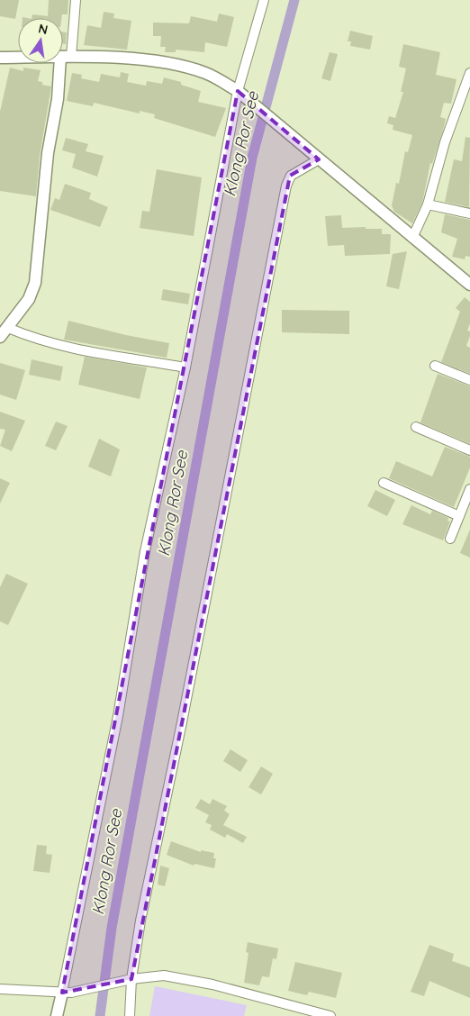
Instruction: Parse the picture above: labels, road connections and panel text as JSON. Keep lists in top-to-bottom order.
{
  "water": ["Klong Ror See"],
  "north": "top"
}
